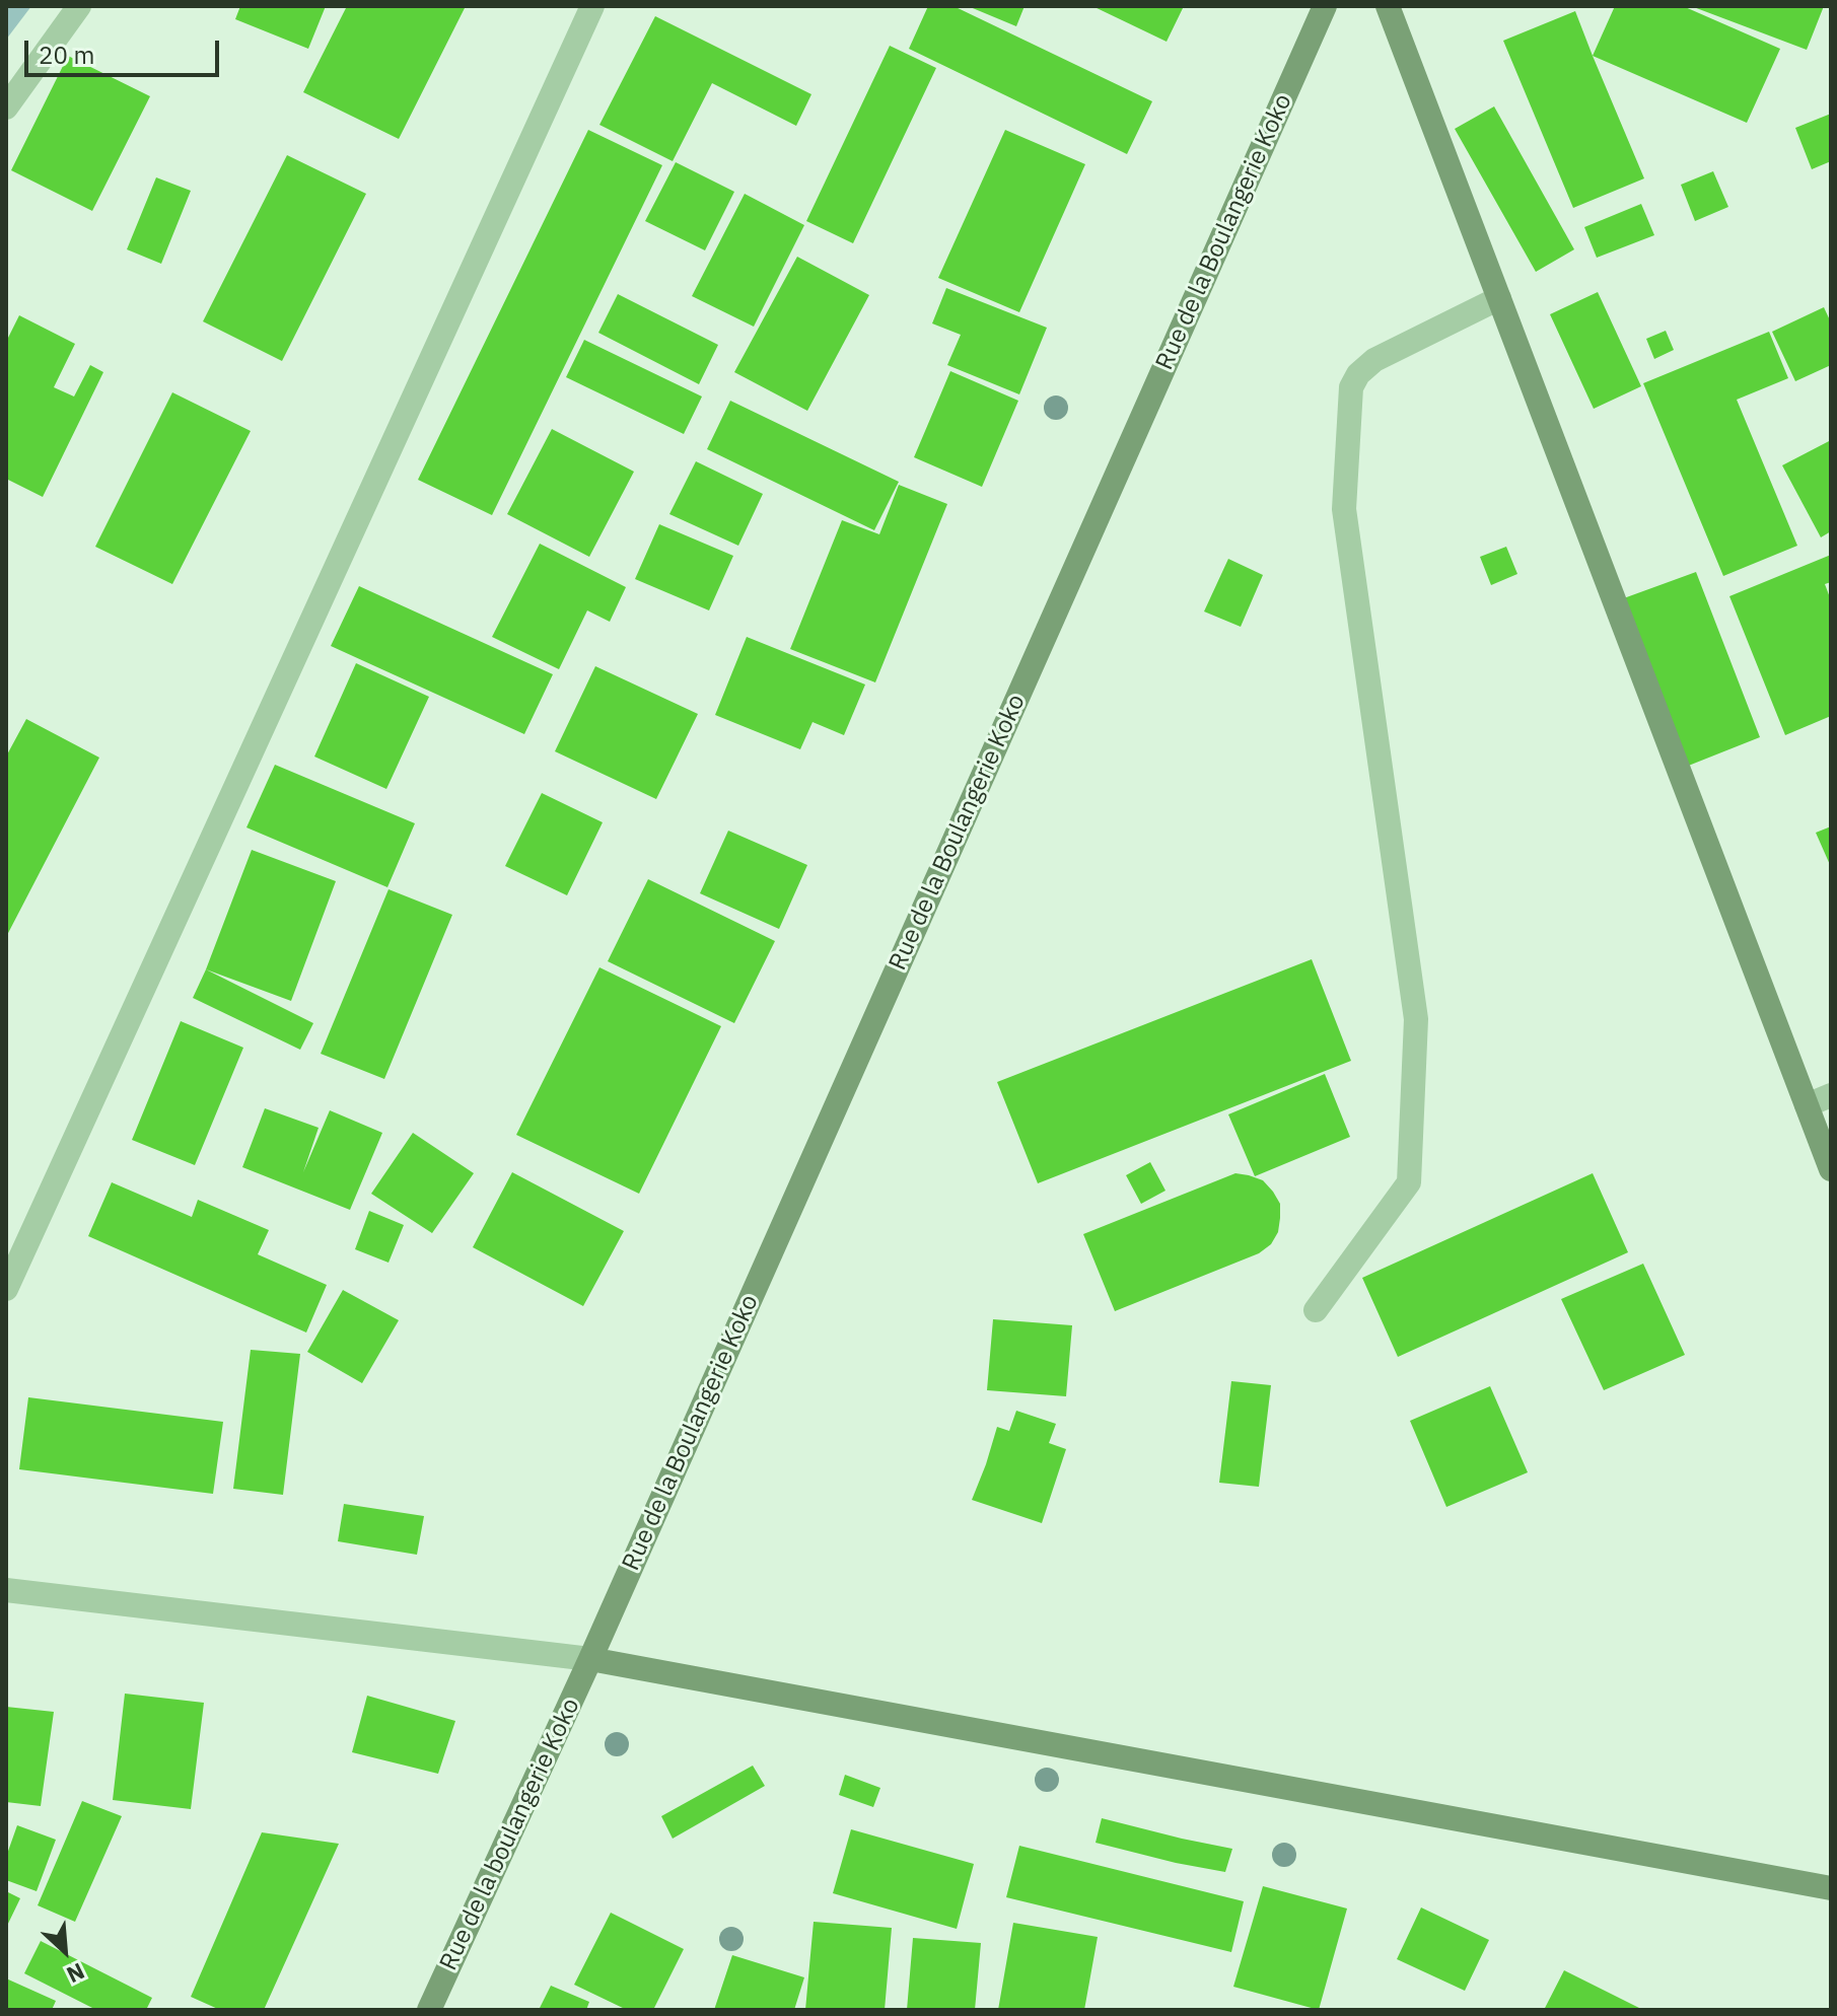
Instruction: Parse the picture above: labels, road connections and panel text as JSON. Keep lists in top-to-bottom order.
{
  "streets": {
    "street": ["Rue de la Boulangerie Koko", "Rue de la boulangerie Koko"]
  },
  "crossings": [
    ["Rue de la Boulangerie Koko", "Rue de la boulangerie Koko"]
  ],
  "scale_bar": "20 m",
  "north": "bottom right"
}
